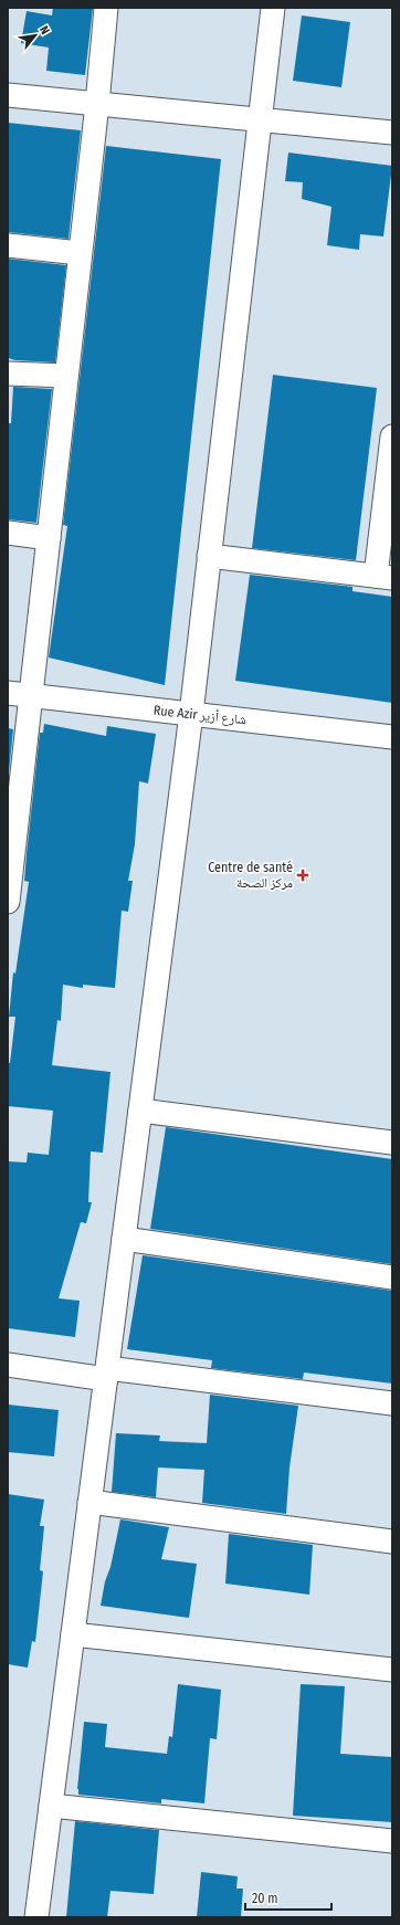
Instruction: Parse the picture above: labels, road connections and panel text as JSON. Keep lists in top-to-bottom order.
{
  "streets": {
    "street": ["Rue Azir شارع أزير"]
  },
  "places": {
    "health": ["Centre de santé مركز الصحة"]
  },
  "scale_bar": "20 m",
  "north": "top right"
}
